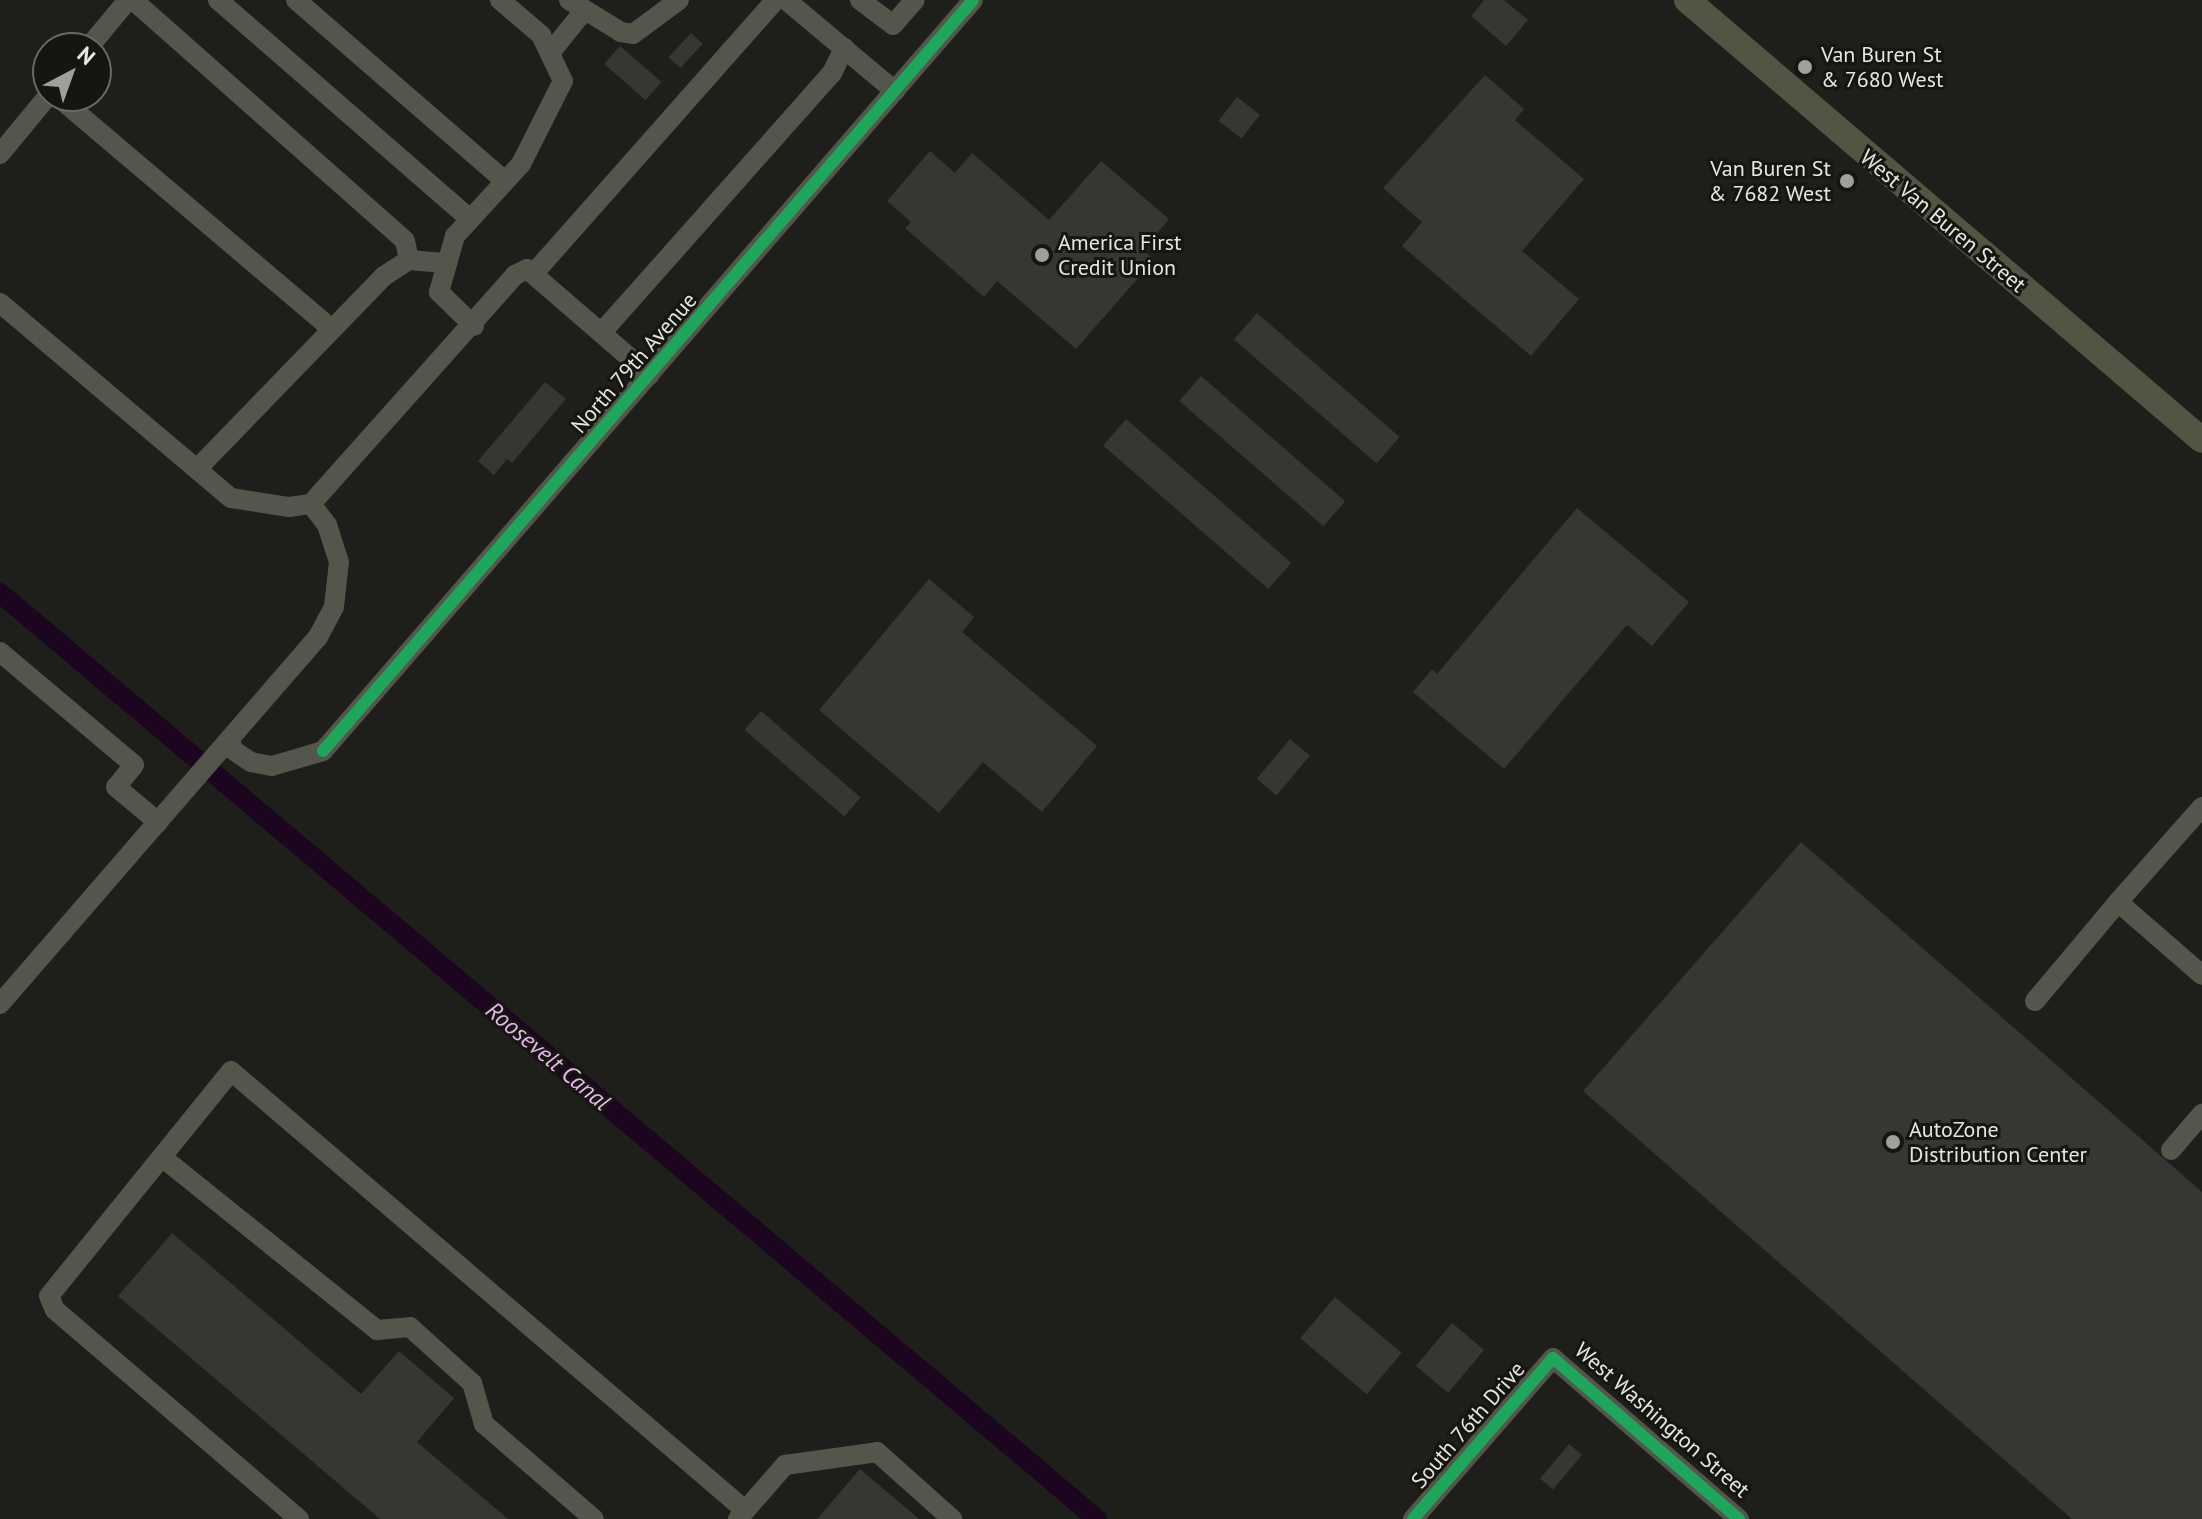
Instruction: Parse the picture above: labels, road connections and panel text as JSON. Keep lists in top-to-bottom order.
{
  "streets": {
    "main road": ["West Van Buren Street"],
    "street": ["North 79th Avenue", "West Washington Street", "South 76th Drive"]
  },
  "crossings": [
    ["West Washington Street", "South 76th Drive"]
  ],
  "water": ["Roosevelt Canal"],
  "places": [
    "Van Buren St & 7680 West",
    "Van Buren St & 7682 West",
    "America First Credit Union",
    "AutoZone Distribution Center"
  ],
  "north": "top right"
}
